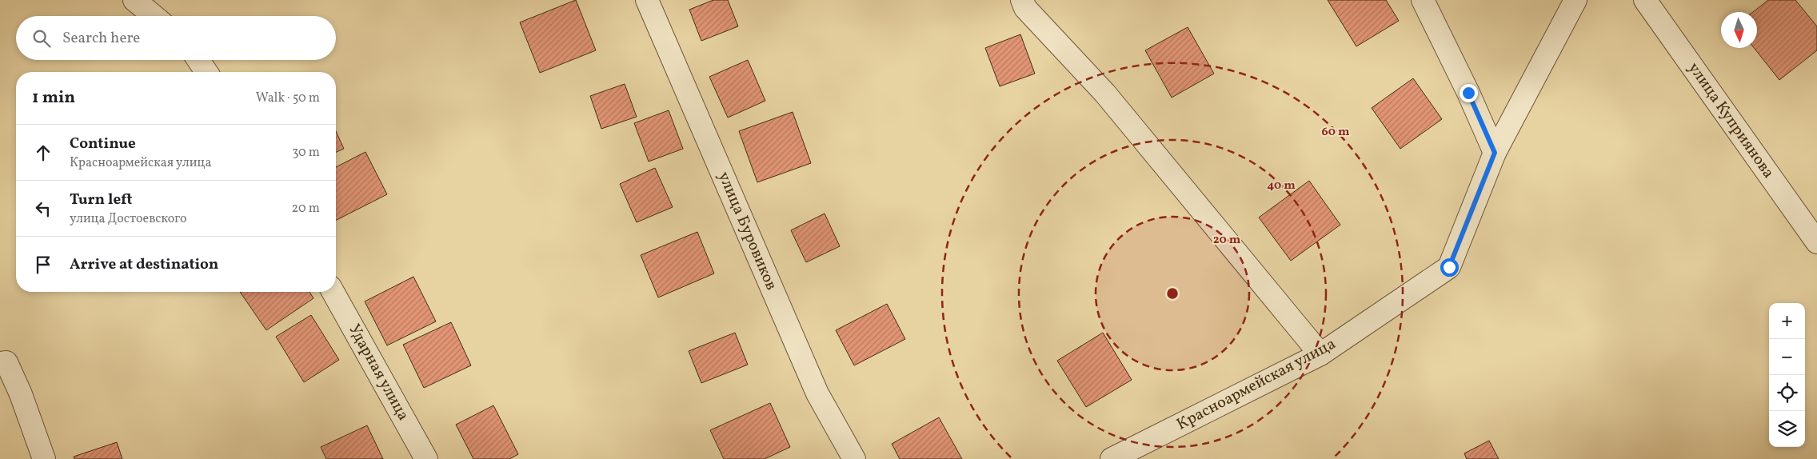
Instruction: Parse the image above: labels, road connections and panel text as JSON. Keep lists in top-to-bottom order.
{
  "streets": {
    "street": [
      "улица Куприянова",
      "улица Буровиков",
      "Ударная улица",
      "Красноармейская улица"
    ]
  },
  "north": "bottom",
  "page": {
    "search": "Search here",
    "heading": ["1 min", "Walk · 50 m"],
    "list": [
      ["Continue", "Красноармейская улица", "30 m"],
      ["Turn left", "улица Достоевского", "20 m"],
      "Arrive at destination"
    ],
    "map_buttons": ["+", "−"]
  },
  "rings": ["60 m", "40 m", "20 m"]
}
